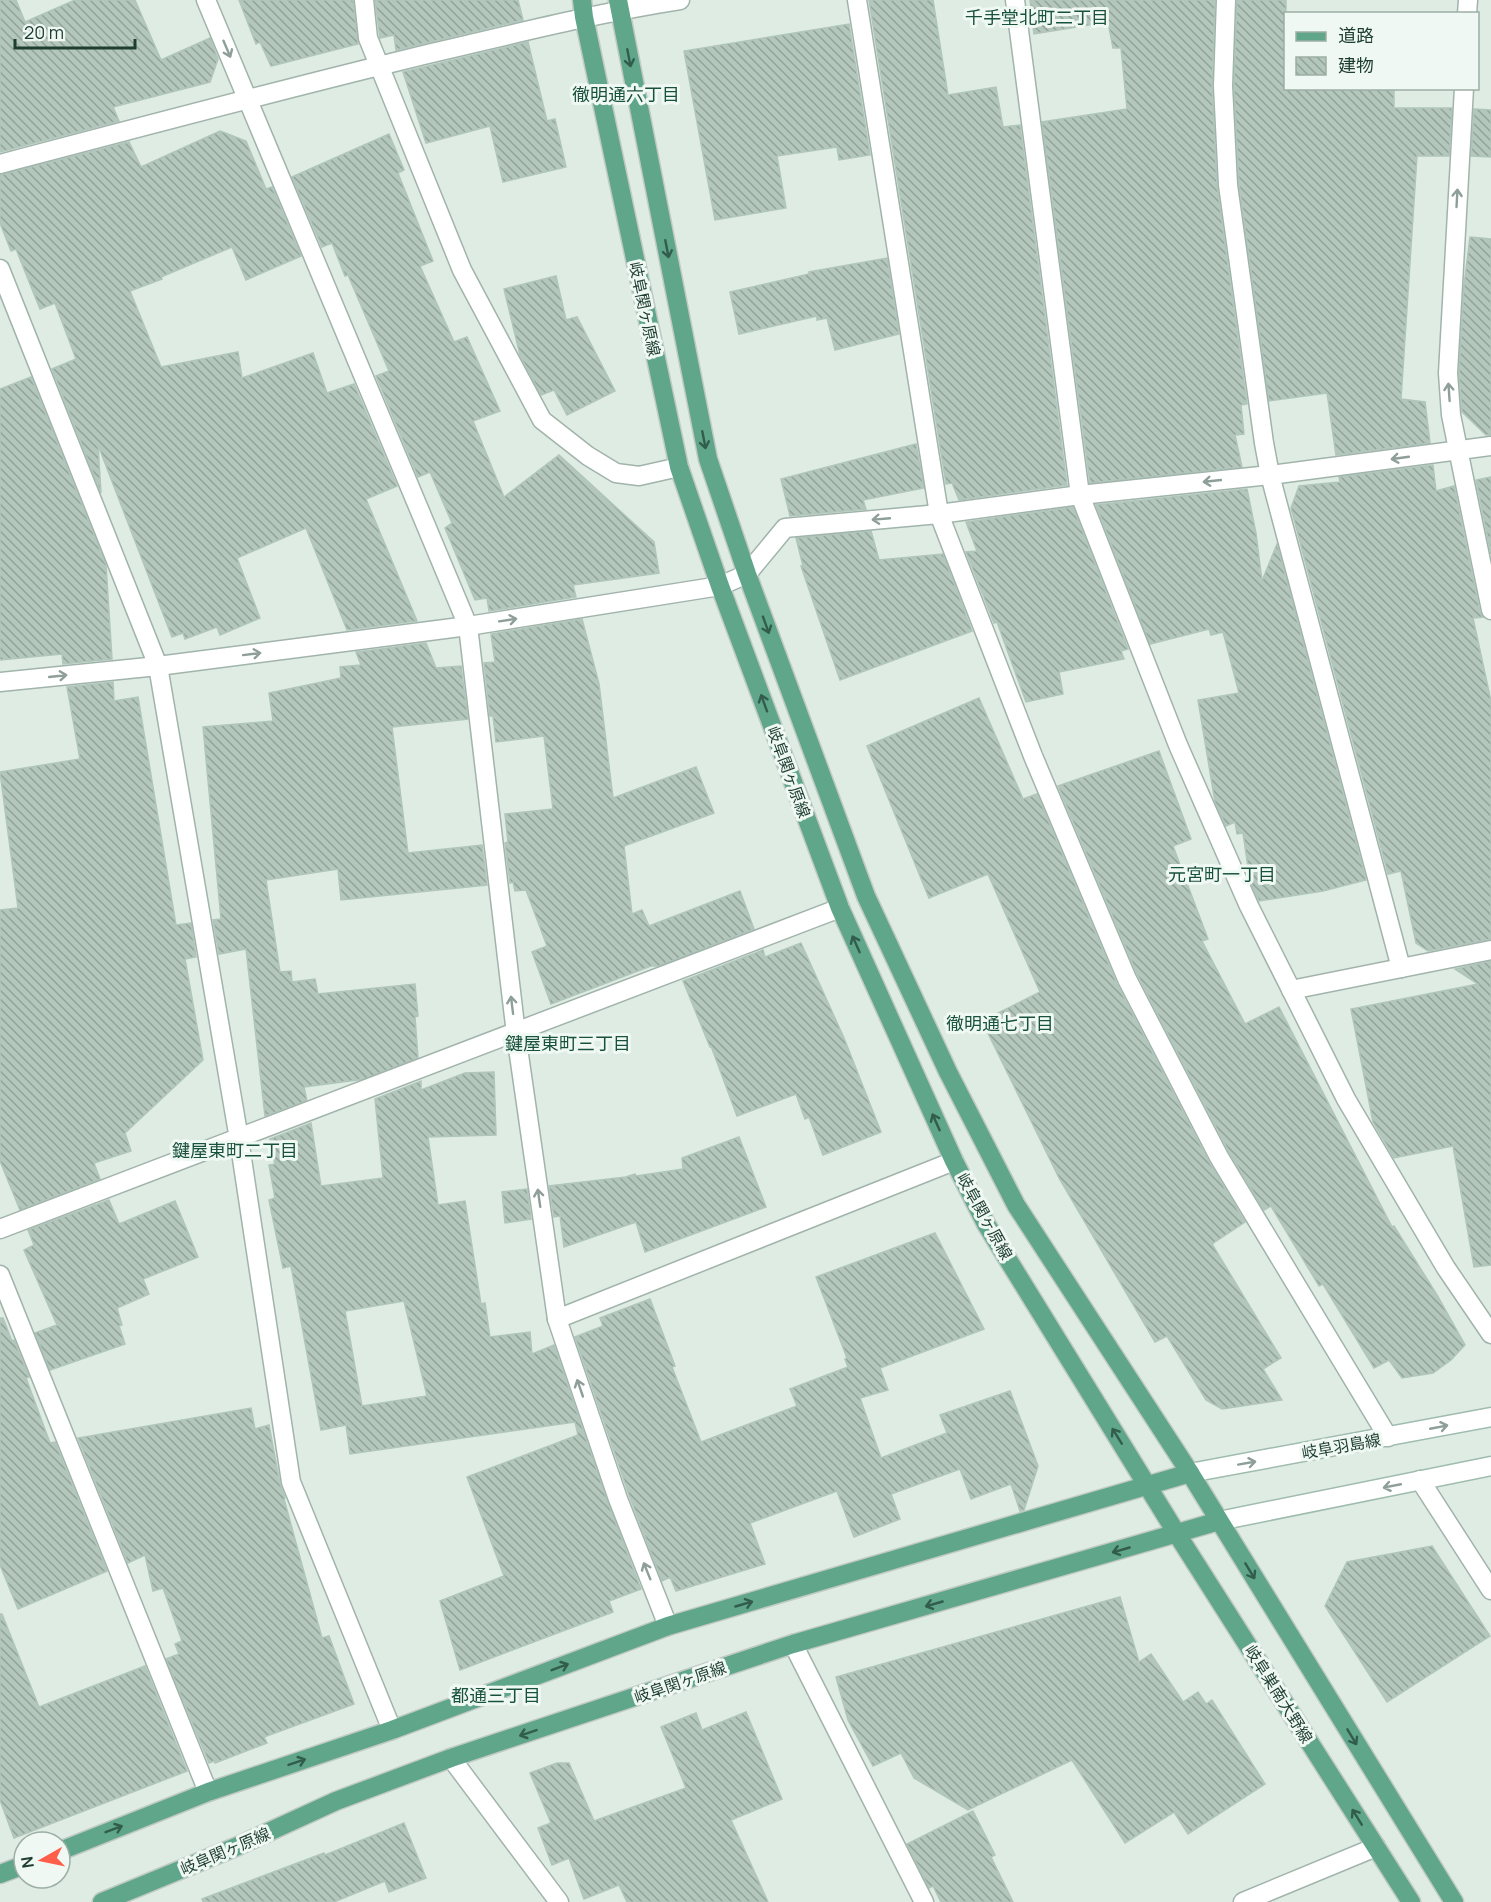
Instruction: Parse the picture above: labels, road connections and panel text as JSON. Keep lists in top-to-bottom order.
{
  "streets": {
    "main road": ["岐阜関ヶ原線", "岐阜巣南大野線"],
    "street": ["岐阜羽島線"]
  },
  "crossings": [
    ["岐阜関ヶ原線", "岐阜羽島線"],
    ["岐阜関ヶ原線", "岐阜巣南大野線"]
  ],
  "districts": [
    "千手堂北町二丁目",
    "徹明通六丁目",
    "元宮町一丁目",
    "徹明通七丁目",
    "鍵屋東町三丁目",
    "鍵屋東町二丁目",
    "都通三丁目"
  ],
  "legend": ["道路", "建物"],
  "scale_bar": "20 m",
  "north": "left"
}
